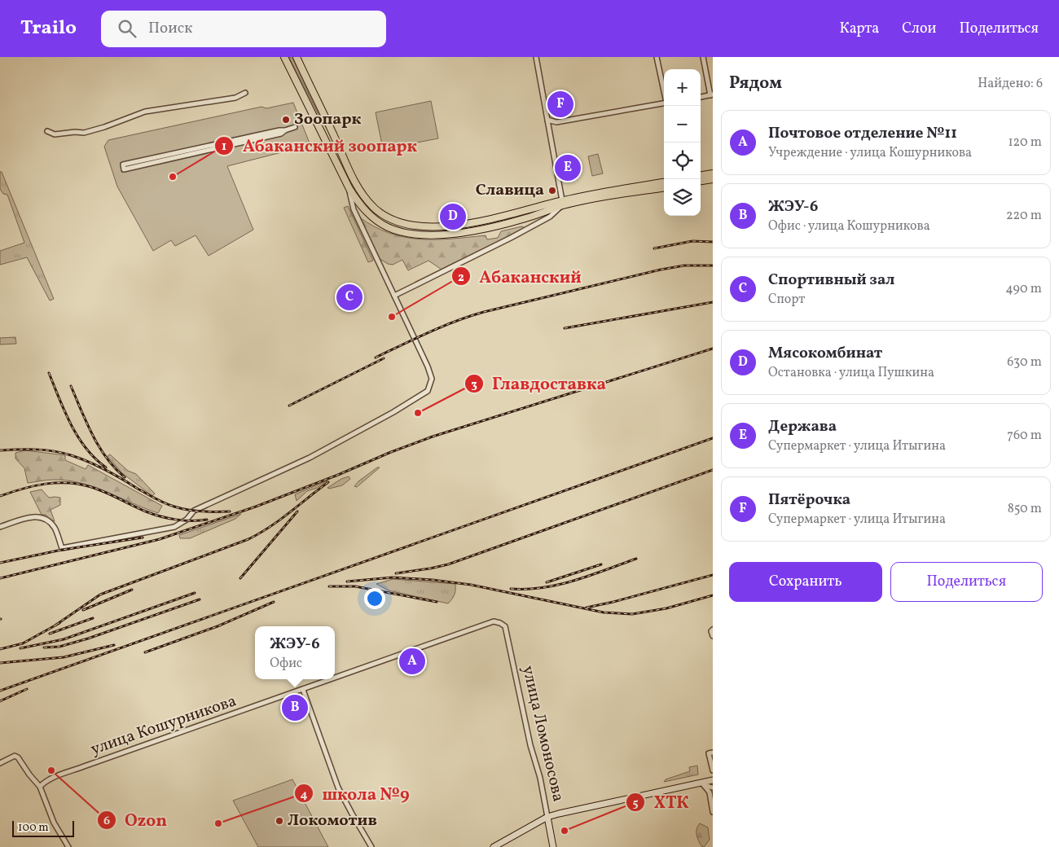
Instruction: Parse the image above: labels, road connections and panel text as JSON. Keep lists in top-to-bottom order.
{
  "streets": {
    "street": ["улица Кошурникова", "улица Ломоносова"]
  },
  "crossings": [
    ["улица Кошурникова", "улица Ломоносова"]
  ],
  "places": [
    "Зоопарк",
    "Абаканский зоопарк",
    "Славица",
    "Абаканский",
    "Главдоставка",
    "Ozon",
    "Локомотив",
    "школа №9",
    "ХТК"
  ],
  "scale_bar": "100 m",
  "page": {
    "header": "Trailo",
    "search": "Поиск",
    "nav": ["Карта", "Слои", "Поделиться"],
    "heading": ["Рядом", "Найдено: 6"],
    "map_buttons": ["+", "−"],
    "pins": [
      "F",
      "E",
      "D",
      "C",
      "A",
      "B"
    ],
    "list": [
      {
        "mark": "A",
        "name": "Почтовое отделение №11",
        "note": "Учреждение · улица Кошурникова",
        "value": "120 m"
      },
      {
        "mark": "B",
        "name": "ЖЭУ-6",
        "note": "Офис · улица Кошурникова",
        "value": "220 m"
      },
      {
        "mark": "C",
        "name": "Спортивный зал",
        "note": "Спорт",
        "value": "490 m"
      },
      {
        "mark": "D",
        "name": "Мясокомбинат",
        "note": "Остановка · улица Пушкина",
        "value": "630 m"
      },
      {
        "mark": "E",
        "name": "Держава",
        "note": "Супермаркет · улица Итыгина",
        "value": "760 m"
      },
      {
        "mark": "F",
        "name": "Пятёрочка",
        "note": "Супермаркет · улица Итыгина",
        "value": "850 m"
      }
    ],
    "buttons": ["Сохранить", "Поделиться"],
    "popup": ["ЖЭУ-6", "Офис"],
    "scale": "100 m"
  }
}
